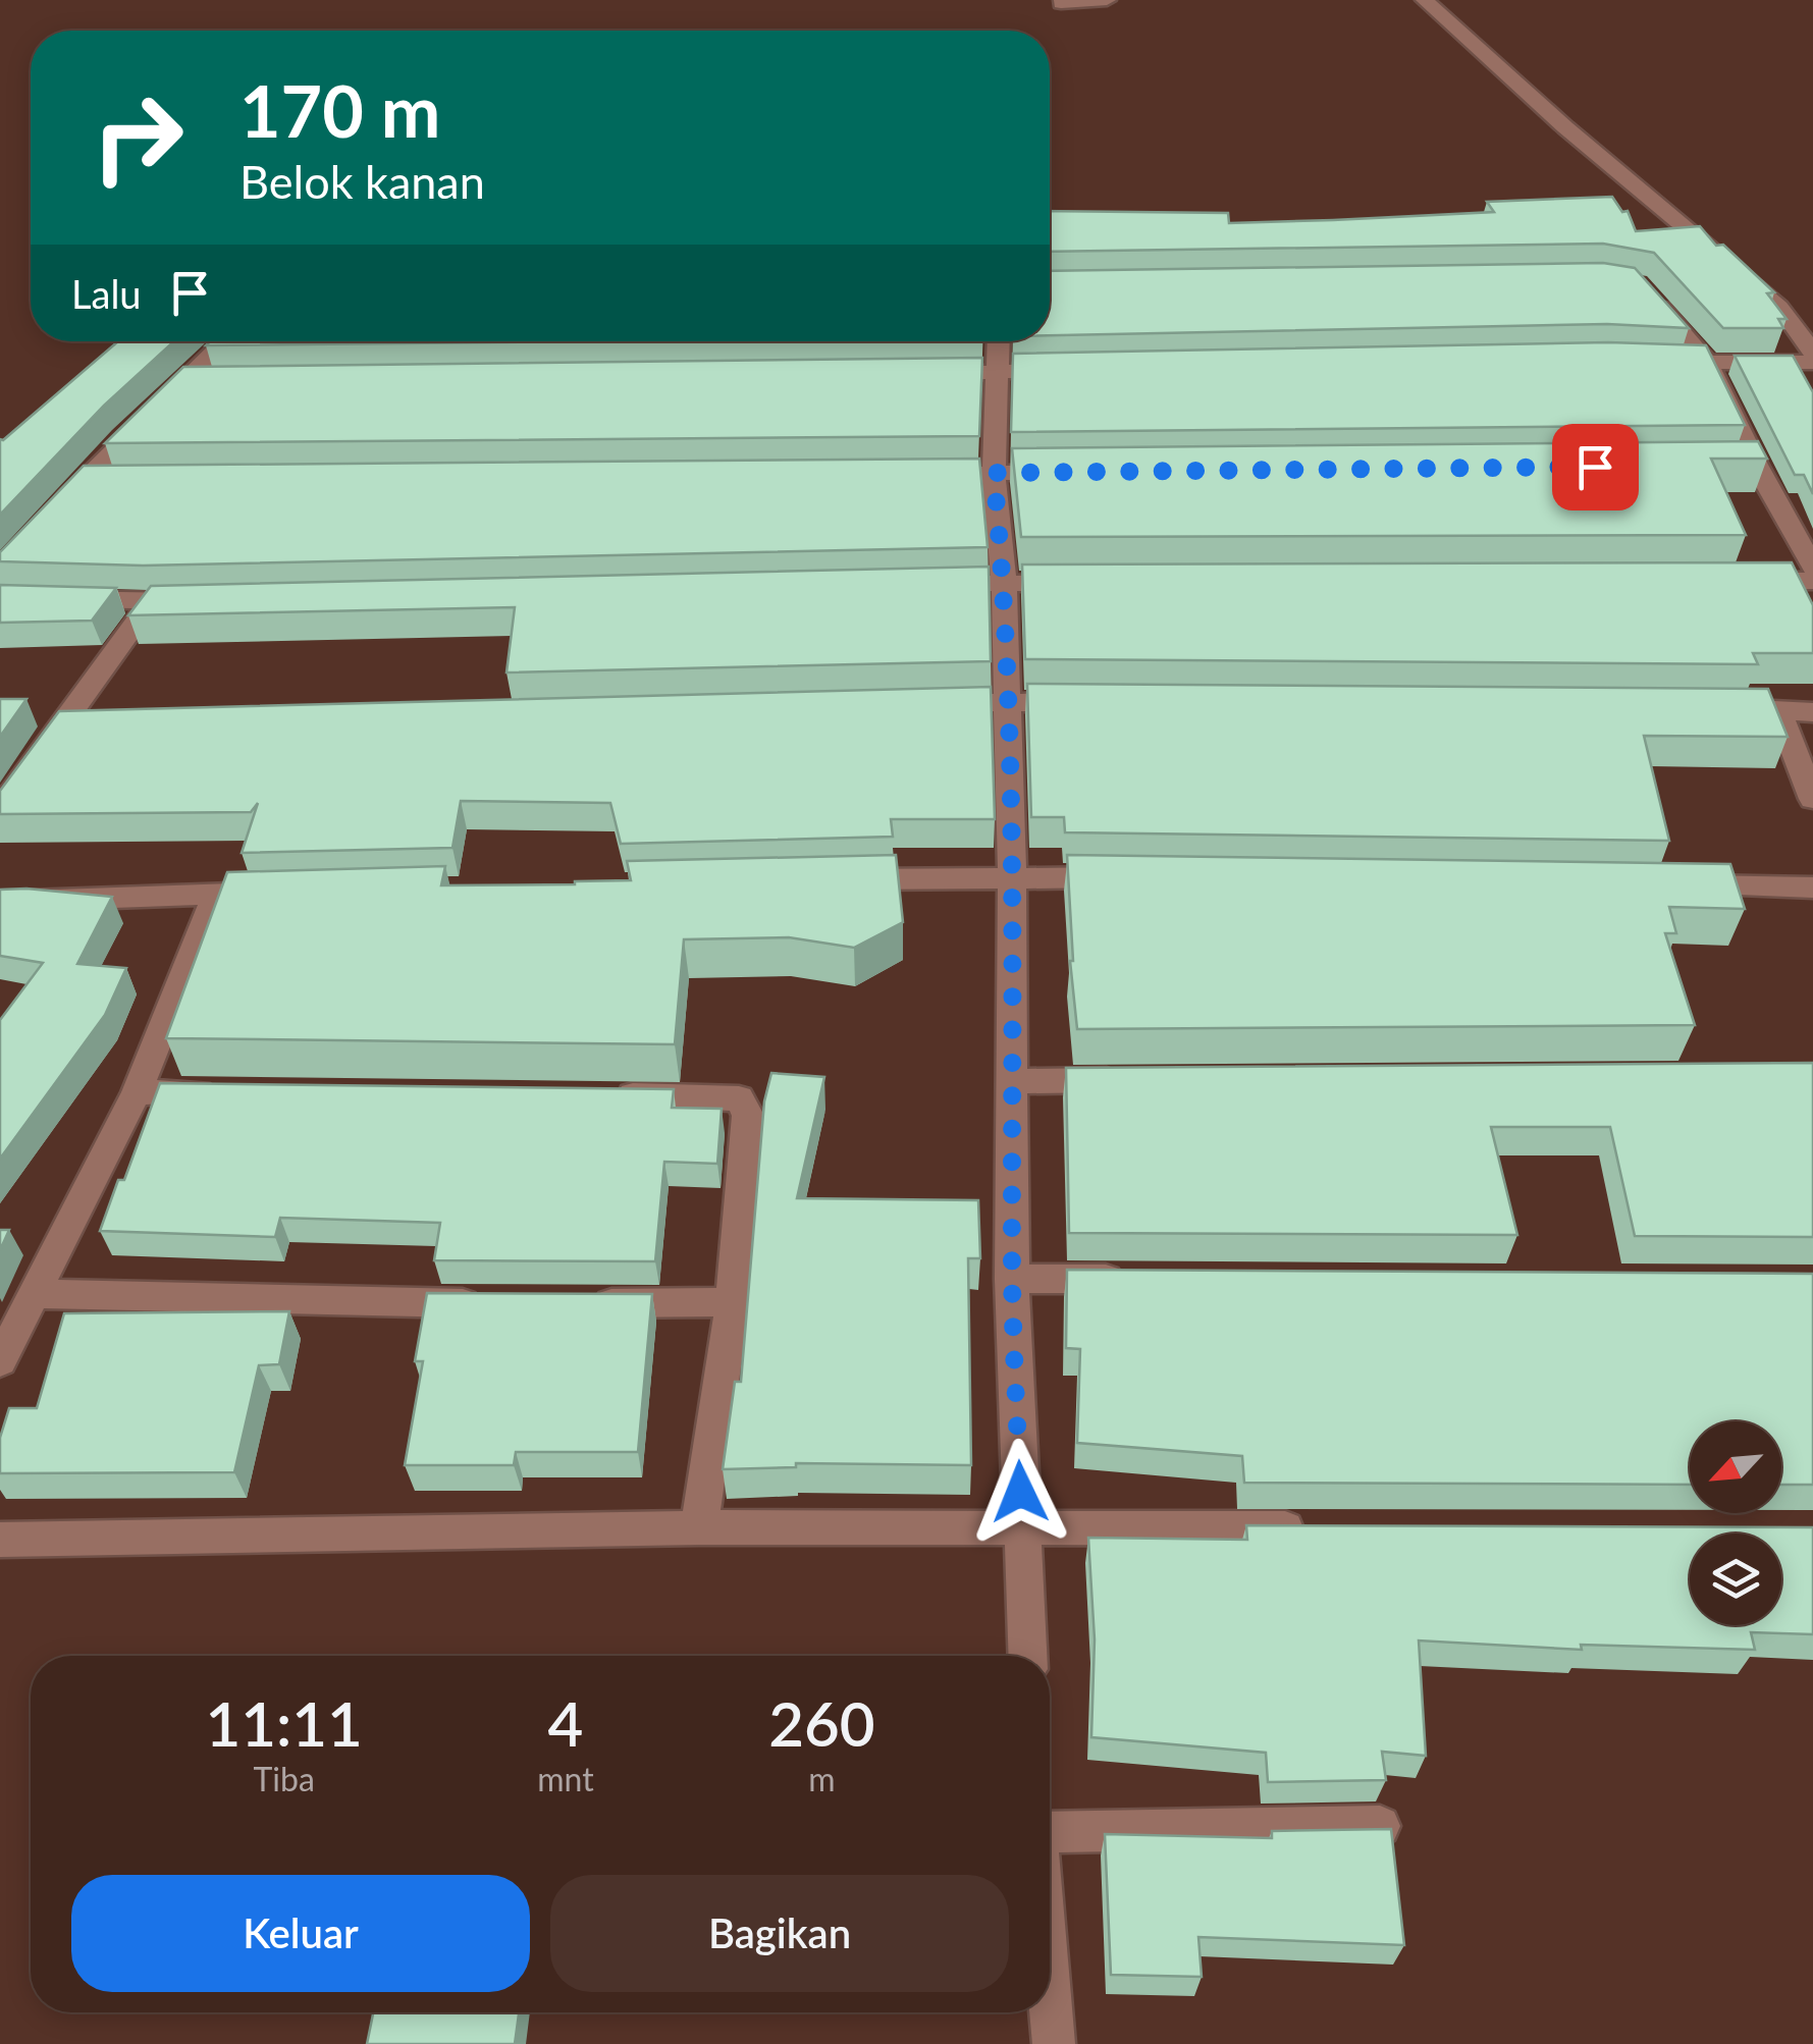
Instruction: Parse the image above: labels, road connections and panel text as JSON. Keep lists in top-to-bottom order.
{
  "north": "bottom left",
  "page": {
    "turn": ["170 m", "Belok kanan"],
    "then": "Lalu",
    "eta": [
      "11:11",
      "Tiba",
      "4",
      "mnt",
      "260",
      "m"
    ],
    "buttons": ["Keluar", "Bagikan"]
  }
}
